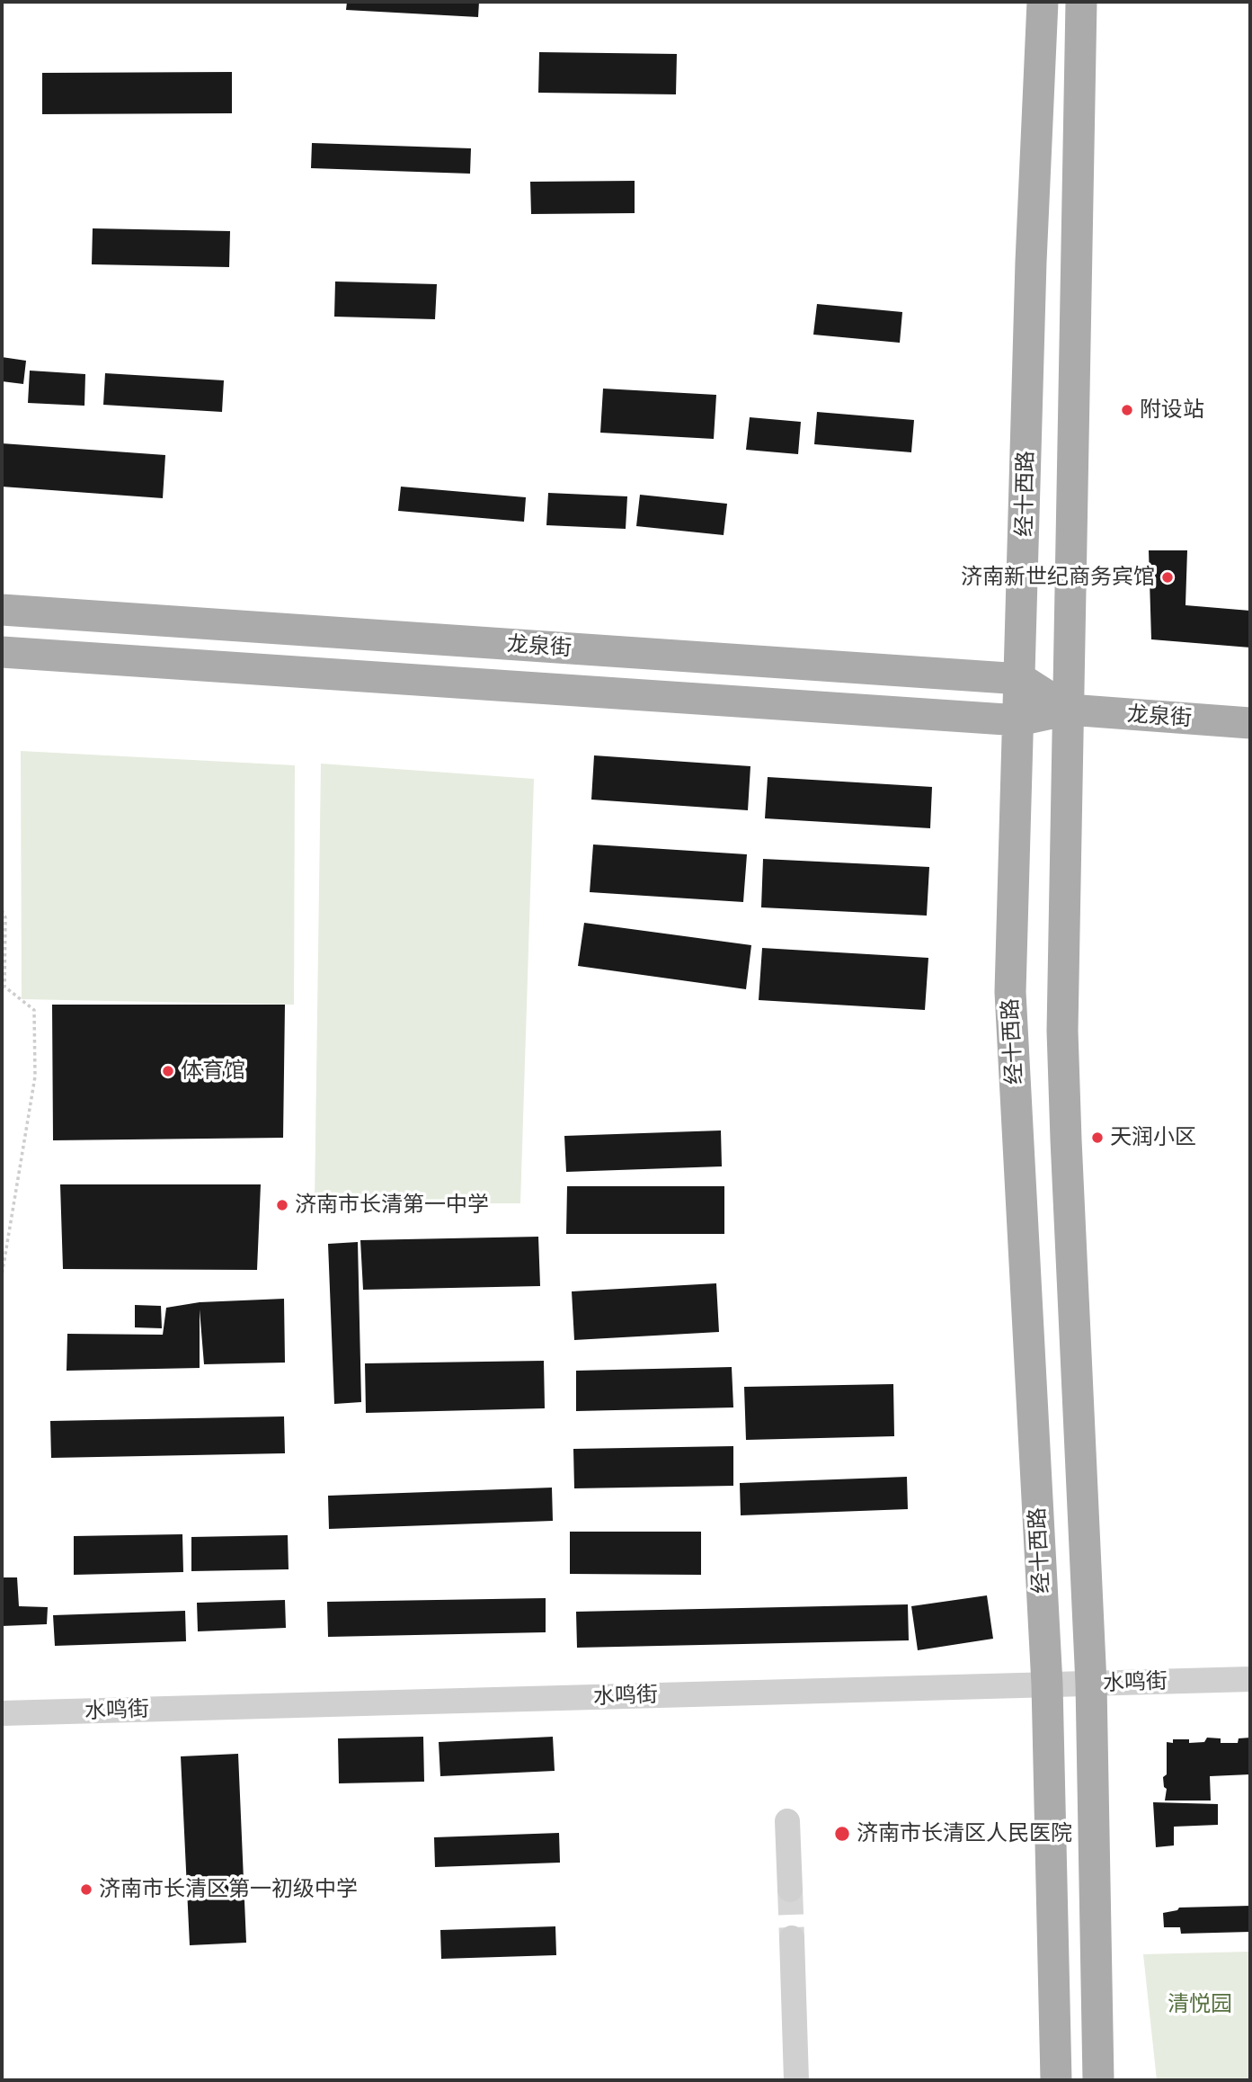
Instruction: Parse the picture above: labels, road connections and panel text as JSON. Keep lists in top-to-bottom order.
{
  "streets": {
    "main road": ["经十西路", "龙泉街"],
    "street": ["水鸣街"]
  },
  "crossings": [
    ["经十西路", "龙泉街"],
    ["经十西路", "水鸣街"]
  ],
  "parks": ["清悦园"],
  "places": [
    "附设站",
    "济南新世纪商务宾馆",
    "体育馆",
    "天润小区",
    "济南市长清第一中学",
    "济南市长清区人民医院",
    "济南市长清区第一初级中学"
  ]
}
